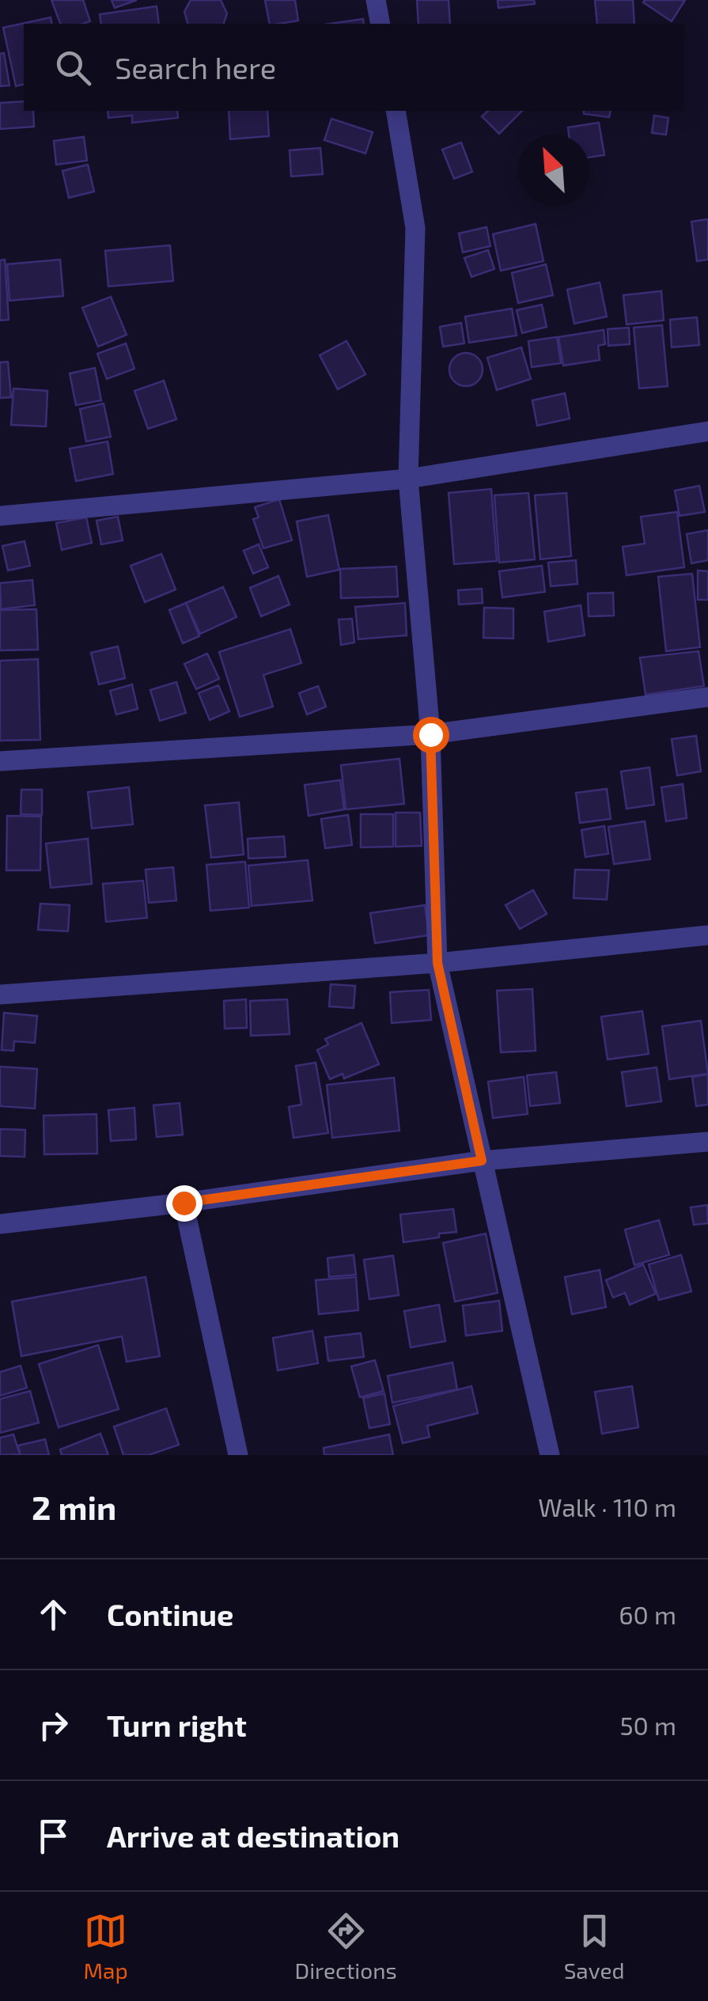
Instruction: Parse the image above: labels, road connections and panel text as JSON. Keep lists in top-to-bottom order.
{
  "north": "top left",
  "page": {
    "search": "Search here",
    "heading": ["2 min", "Walk · 110 m"],
    "list": [
      ["Continue", "60 m"],
      ["Turn right", "50 m"],
      "Arrive at destination"
    ],
    "nav": ["Map", "Directions", "Saved"]
  }
}
